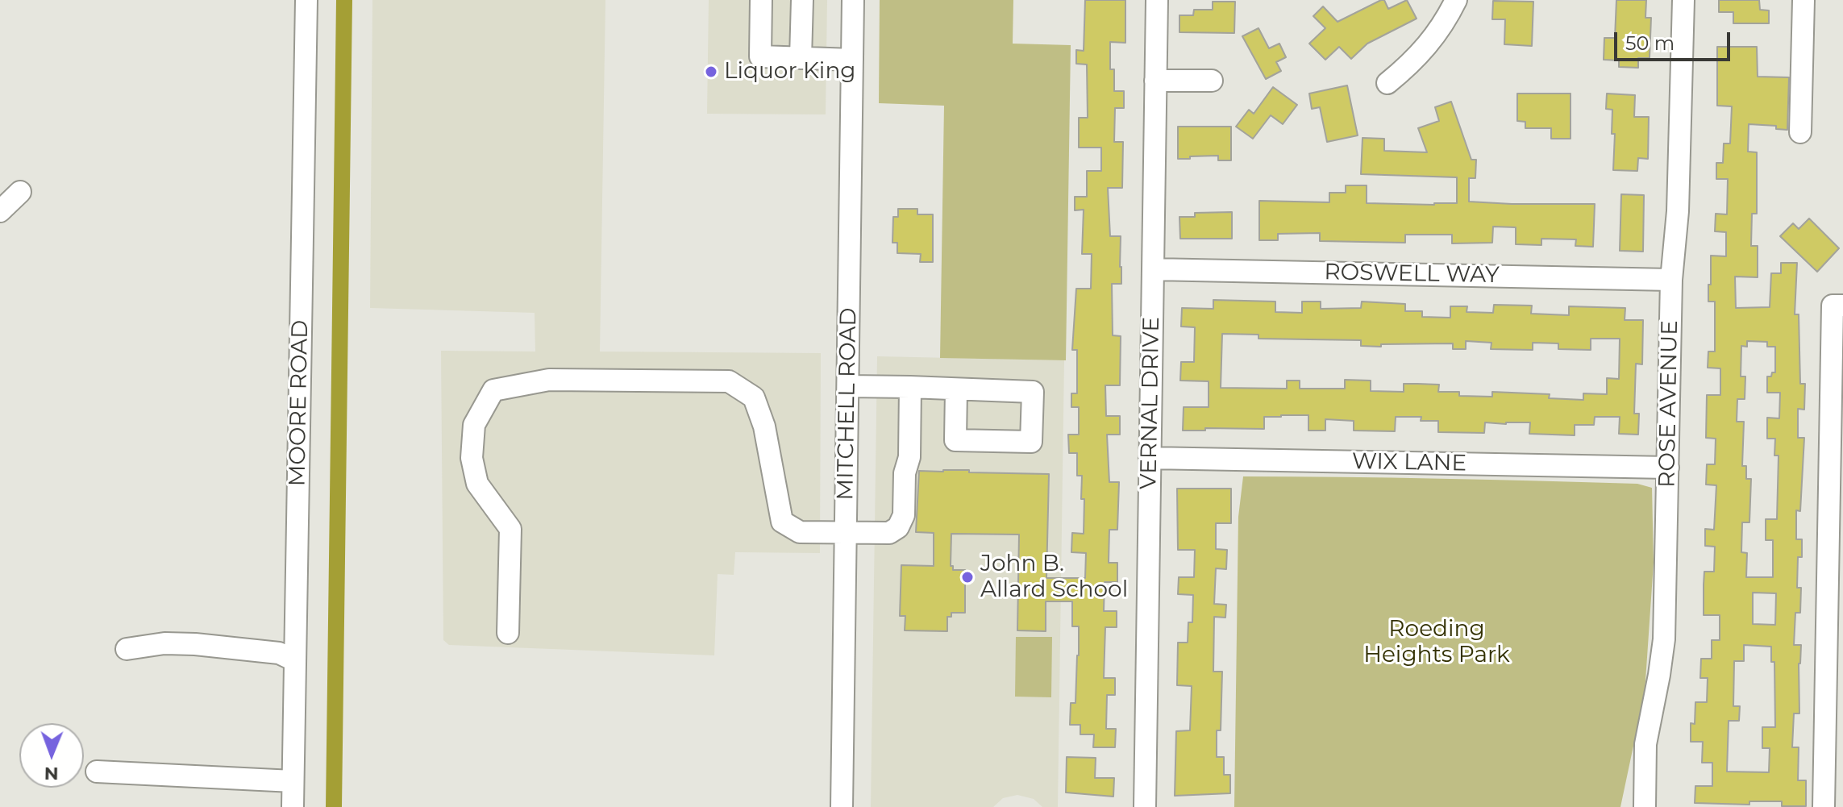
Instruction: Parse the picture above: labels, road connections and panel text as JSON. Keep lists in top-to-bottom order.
{
  "streets": {
    "street": [
      "ROSWELL WAY",
      "MOORE ROAD",
      "VERNAL DRIVE",
      "MITCHELL ROAD",
      "ROSE AVENUE",
      "WIX LANE"
    ]
  },
  "crossings": [
    ["ROSWELL WAY", "VERNAL DRIVE"],
    ["ROSWELL WAY", "ROSE AVENUE"],
    ["VERNAL DRIVE", "WIX LANE"],
    ["ROSE AVENUE", "WIX LANE"]
  ],
  "parks": ["Roeding Heights Park"],
  "places": ["Liquor King", "John B. Allard School"],
  "scale_bar": "50 m",
  "north": "bottom"
}
